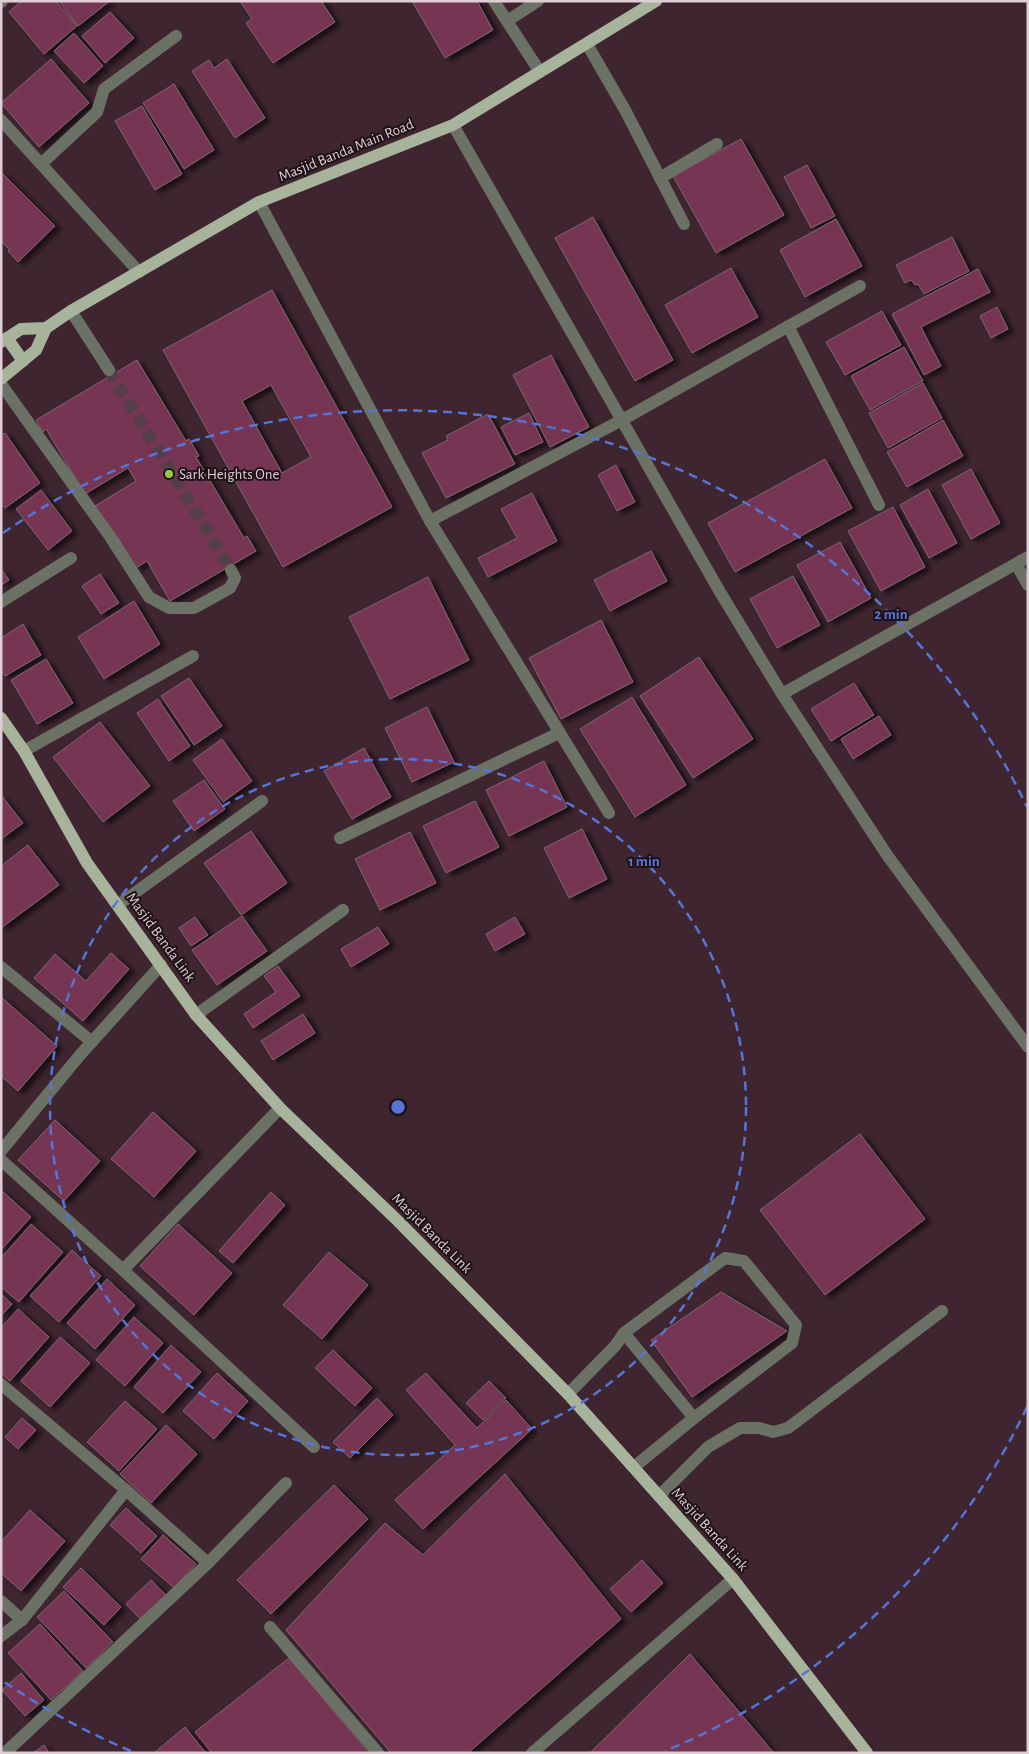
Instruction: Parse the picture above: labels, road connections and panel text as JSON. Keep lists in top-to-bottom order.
{
  "streets": {
    "main road": ["Masjid Banda Main Road", "Masjid Banda Link"]
  },
  "places": ["Sark Heights One"],
  "rings": ["2 min", "1 min"]
}
